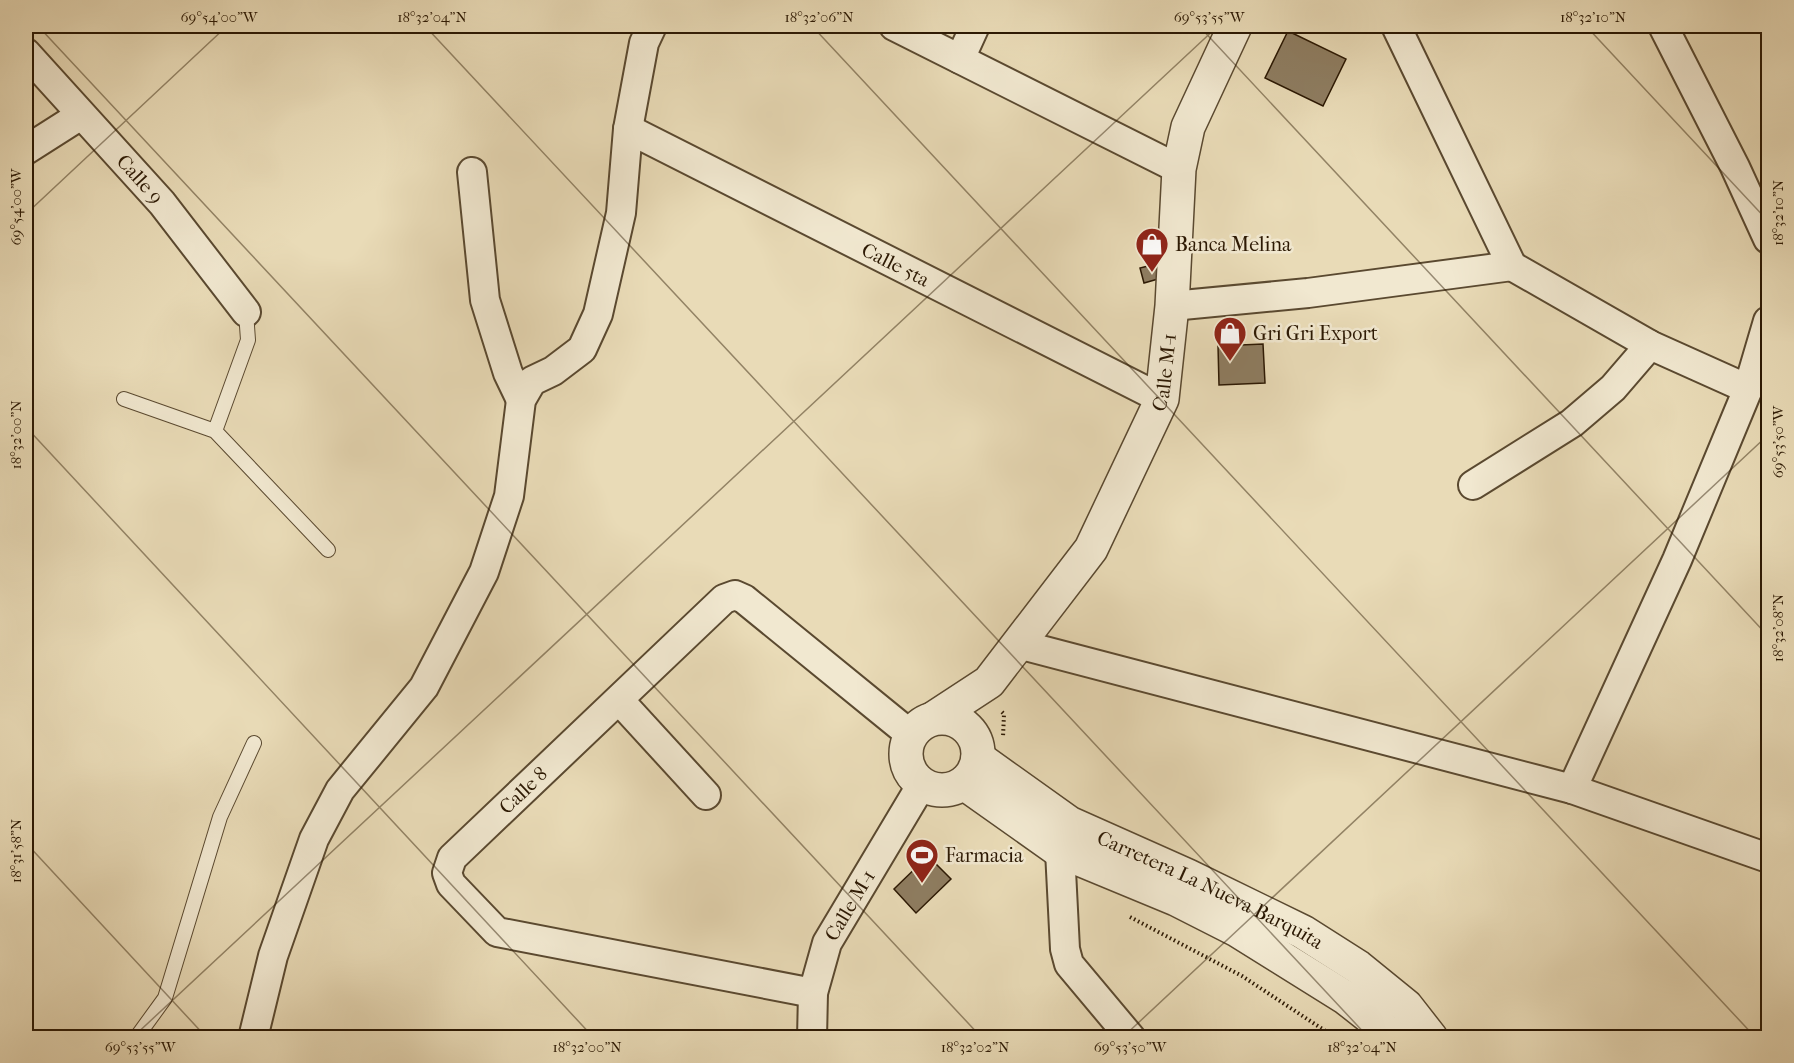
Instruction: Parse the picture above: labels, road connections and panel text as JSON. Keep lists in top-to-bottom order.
{
  "streets": {
    "street": [
      "Calle 9",
      "Calle 5ta",
      "Calle M-1",
      "Calle 8",
      "Carretera La Nueva Barquita"
    ]
  },
  "crossings": [
    ["Calle 5ta", "Calle M-1"],
    ["Calle M-1", "Calle 8"],
    ["Calle M-1", "Carretera La Nueva Barquita"],
    ["Calle 8", "Carretera La Nueva Barquita"]
  ],
  "places": {
    "shop": ["Banca Melina", "Gri Gri Export"],
    "sports": ["Farmacia"]
  },
  "coordinates": [
    "69°54'00\"W",
    "18°32'04\"N",
    "18°32'06\"N",
    "69°53'55\"W",
    "18°32'10\"N",
    "18°32'00\"N",
    "69°53'50\"W",
    "18°32'08\"N",
    "18°31'58\"N",
    "18°32'02\"N"
  ]
}
